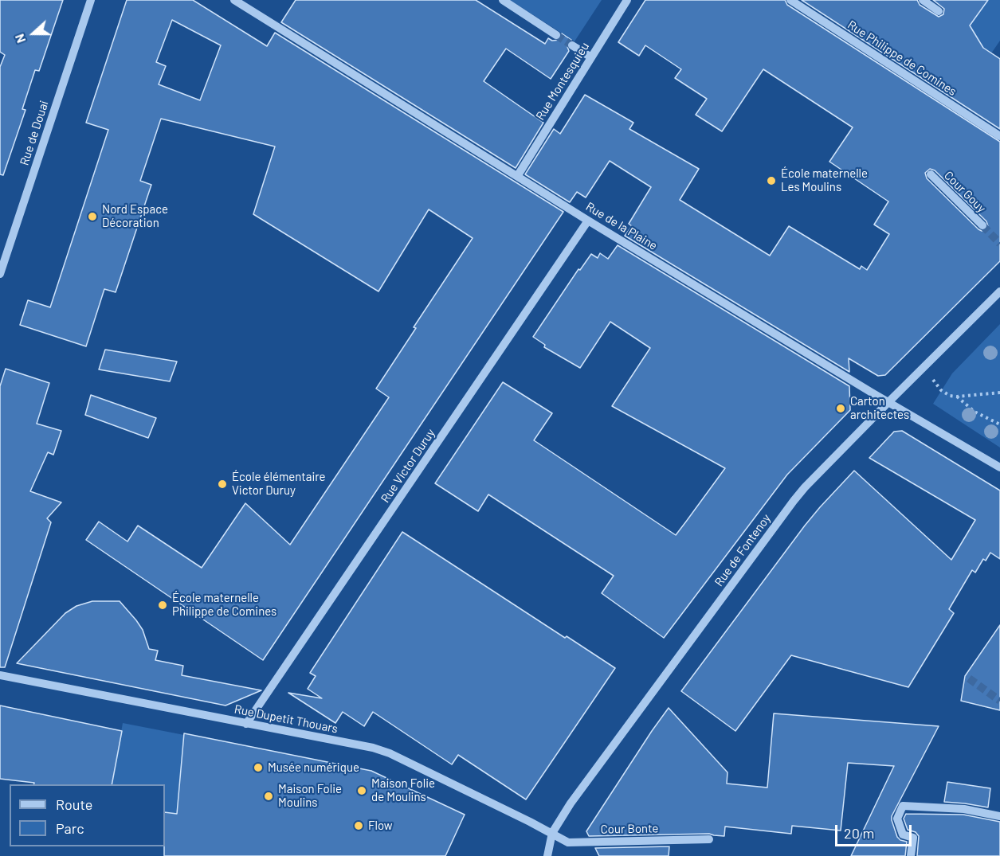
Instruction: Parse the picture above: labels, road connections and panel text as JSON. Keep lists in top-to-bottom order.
{
  "streets": {
    "street": [
      "Rue Philippe de Comines",
      "Rue Montesquieu",
      "Rue de Douai",
      "Cour Gouy",
      "Rue de la Plaine",
      "Rue Victor Duruy",
      "Rue de Fontenoy",
      "Rue Dupetit Thouars",
      "Cour Bonte"
    ]
  },
  "crossings": [
    ["Rue Montesquieu", "Rue de la Plaine"],
    ["Rue de la Plaine", "Rue Victor Duruy"],
    ["Rue de la Plaine", "Rue de Fontenoy"],
    ["Rue Victor Duruy", "Rue Dupetit Thouars"],
    ["Rue de Fontenoy", "Rue Dupetit Thouars"],
    ["Rue de Fontenoy", "Cour Bonte"],
    ["Rue Dupetit Thouars", "Cour Bonte"]
  ],
  "places": [
    "École maternelle Les Moulins",
    "Nord Espace Décoration",
    "Carton architectes",
    "École élémentaire Victor Duruy",
    "École maternelle Philippe de Comines",
    "Musée numérique",
    "Maison Folie de Moulins",
    "Maison Folie Moulins",
    "Flow"
  ],
  "legend": ["Route", "Parc"],
  "scale_bar": "20 m",
  "north": "left"
}
